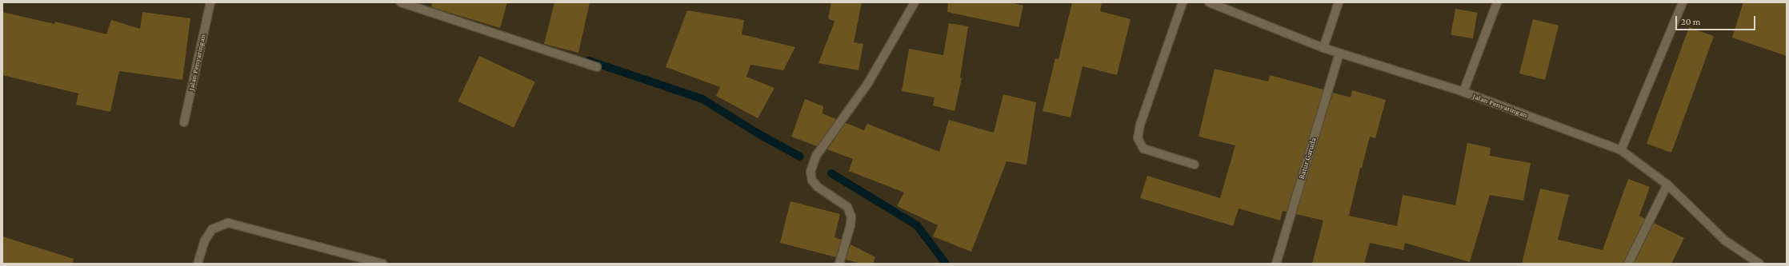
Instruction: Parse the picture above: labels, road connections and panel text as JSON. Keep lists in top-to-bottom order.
{
  "streets": {
    "street": ["Jalan Penyaringan", "Batur Garuda"]
  },
  "crossings": [
    ["Jalan Penyaringan", "Batur Garuda"]
  ],
  "scale_bar": "20 m"
}
